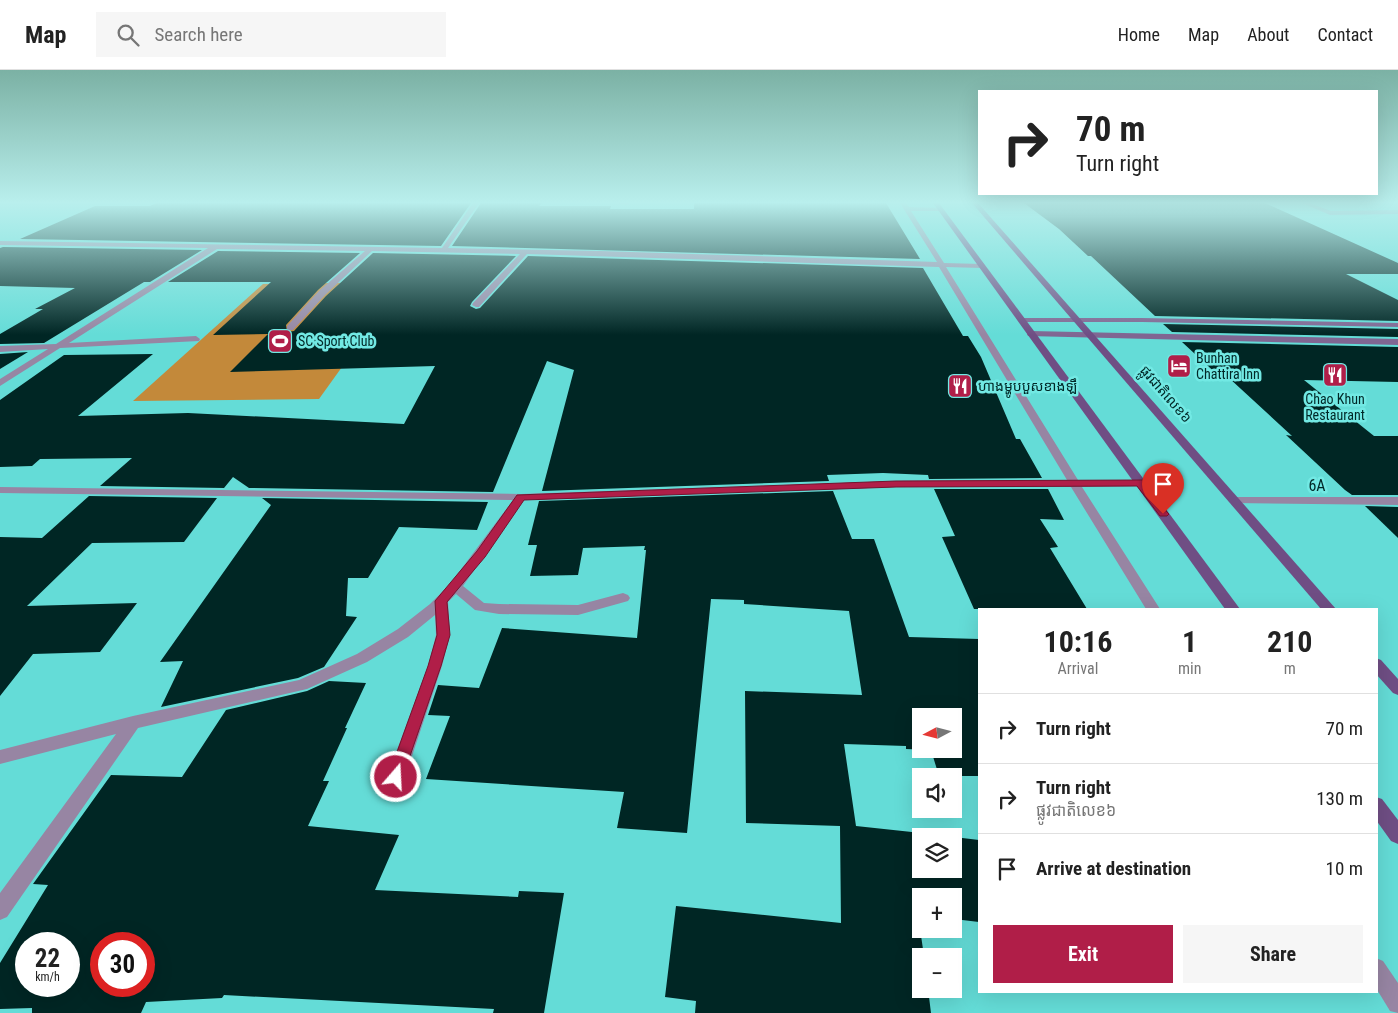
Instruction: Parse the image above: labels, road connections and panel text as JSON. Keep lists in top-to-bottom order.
{
  "streets": {
    "main road": ["ផ្លូវជាតិលេខ៦"],
    "street": ["6A"]
  },
  "crossings": [
    ["ផ្លូវជាតិលេខ៦", "6A"]
  ],
  "places": {
    "sports": ["SC Sport Club"],
    "hotel": ["Bunhan Chattira Inn"],
    "restaurant": ["Chao Khun Restaurant", "ហាងម្ហូបបួសខាងឡឹ"]
  },
  "north": "left",
  "page": {
    "header": "Map",
    "search": "Search here",
    "nav": [
      "Home",
      "Map",
      "About",
      "Contact"
    ],
    "turn": ["70 m", "Turn right"],
    "eta": [
      "10:16",
      "Arrival",
      "1",
      "min",
      "210",
      "m"
    ],
    "list": [
      {
        "name": "Turn right",
        "value": "70 m"
      },
      {
        "name": "Turn right",
        "note": "ផ្លូវជាតិលេខ៦",
        "value": "130 m"
      },
      {
        "name": "Arrive at destination",
        "value": "10 m"
      }
    ],
    "map_buttons": ["+", "−"],
    "buttons": ["Exit", "Share"],
    "speed": "22 km/h",
    "limit": "30"
  }
}
